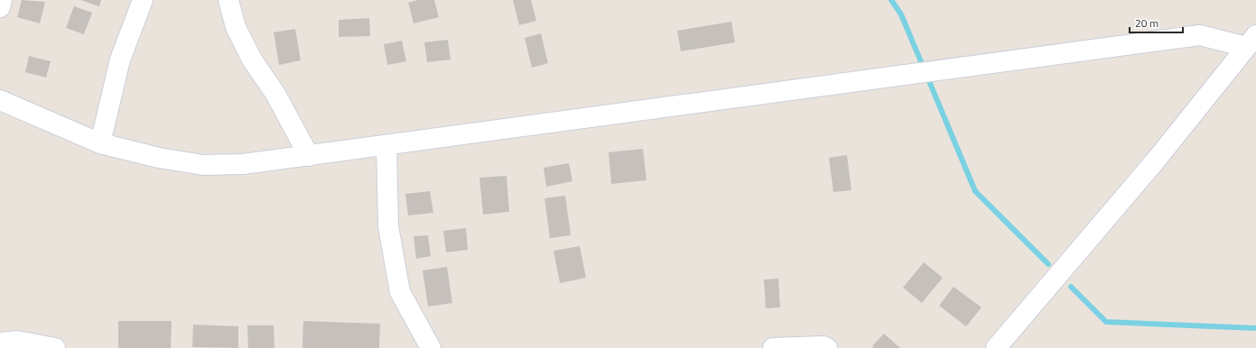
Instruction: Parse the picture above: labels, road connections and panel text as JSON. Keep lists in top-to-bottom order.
{
  "scale_bar": "20 m"
}
